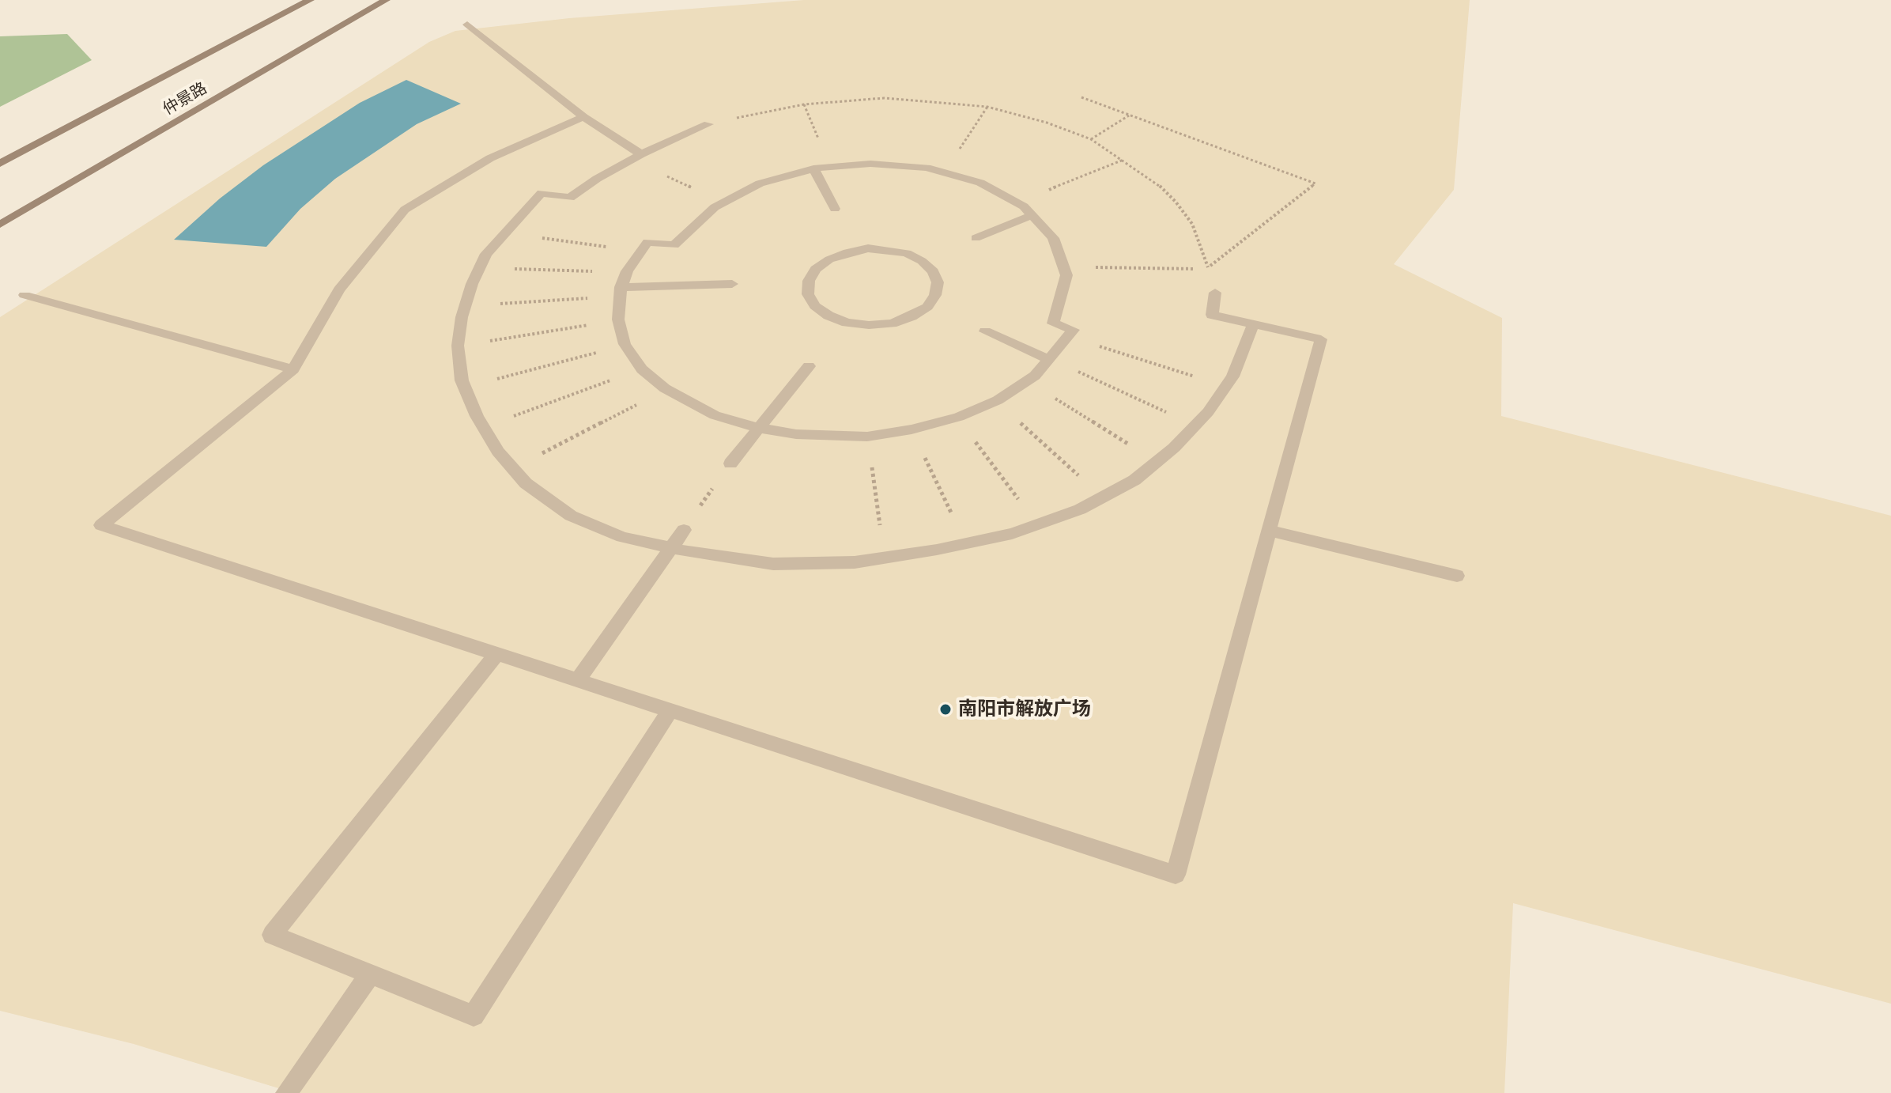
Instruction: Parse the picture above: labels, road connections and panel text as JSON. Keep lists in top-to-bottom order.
{
  "streets": {
    "main road": ["仲景路"]
  },
  "places": ["南阳市解放广场"]
}
